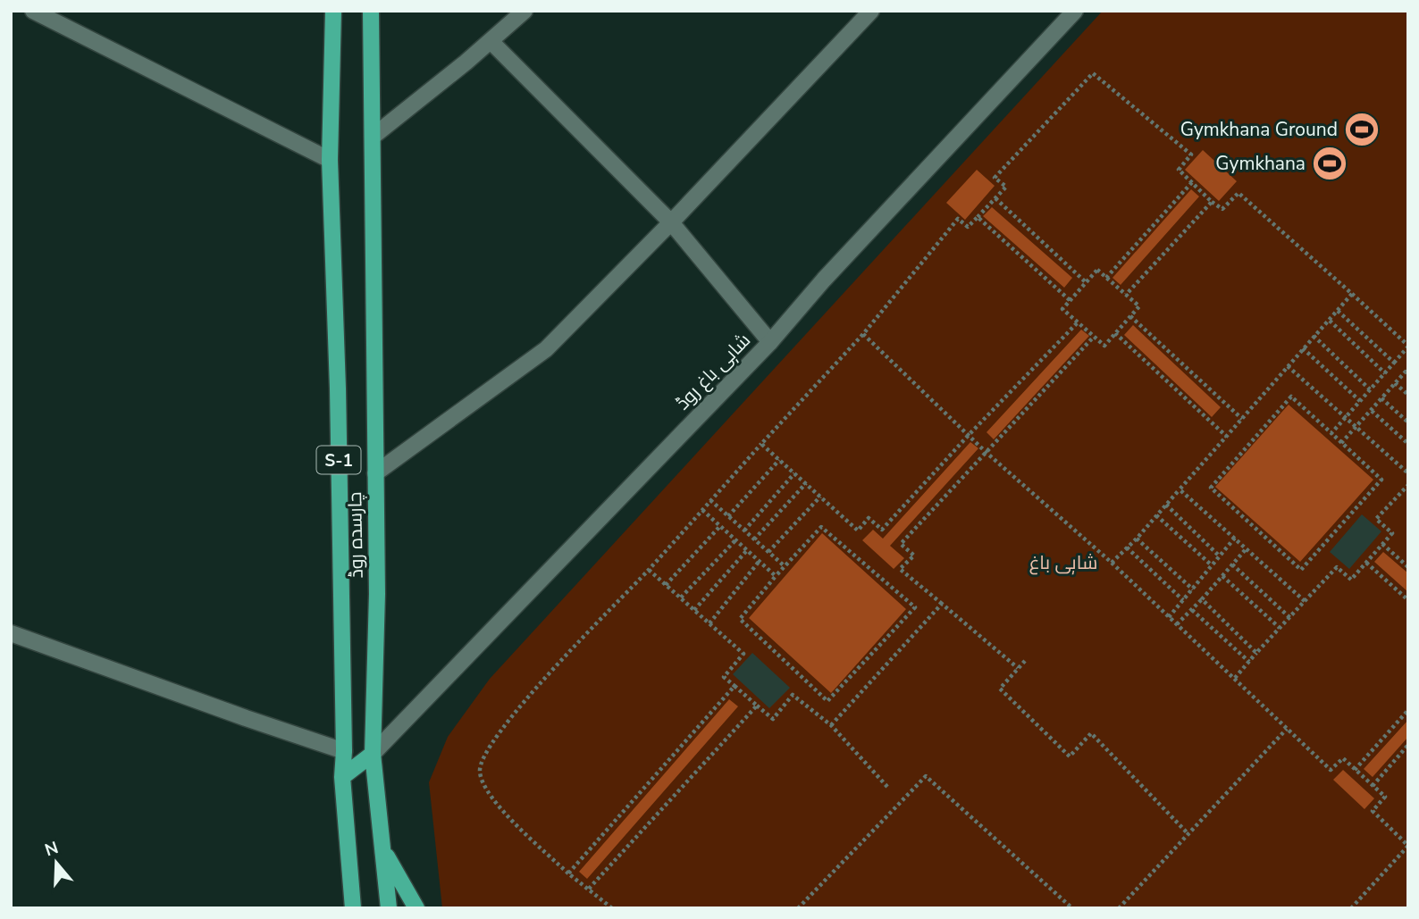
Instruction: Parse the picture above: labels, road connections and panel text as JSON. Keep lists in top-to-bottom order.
{
  "streets": {
    "main road": ["S-1", "چارسدہ روڈ"],
    "street": ["شاہی باغ روڈ"]
  },
  "crossings": [
    ["شاہی باغ روڈ", "چارسدہ روڈ"]
  ],
  "parks": ["شاہی باغ"],
  "places": {
    "sports": ["Gymkhana Ground", "Gymkhana"]
  },
  "north": "top"
}
